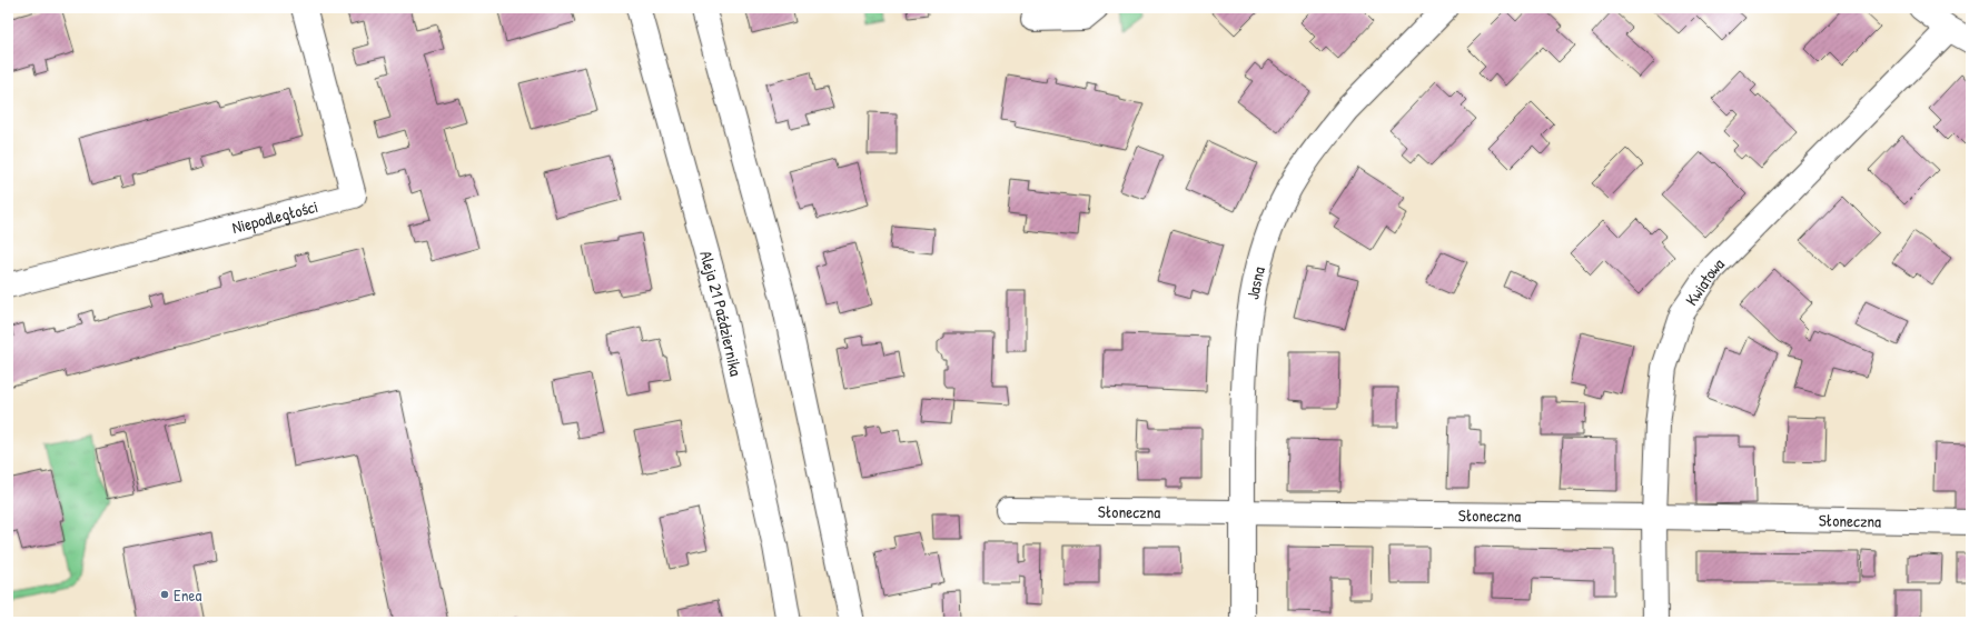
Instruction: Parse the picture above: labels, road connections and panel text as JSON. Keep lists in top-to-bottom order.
{
  "streets": {
    "street": [
      "Niepodległości",
      "Kwiatowa",
      "Jasna",
      "Aleja 21 Października",
      "Słoneczna"
    ]
  },
  "crossings": [
    ["Kwiatowa", "Słoneczna"],
    ["Jasna", "Słoneczna"]
  ],
  "places": ["Enea"]
}
